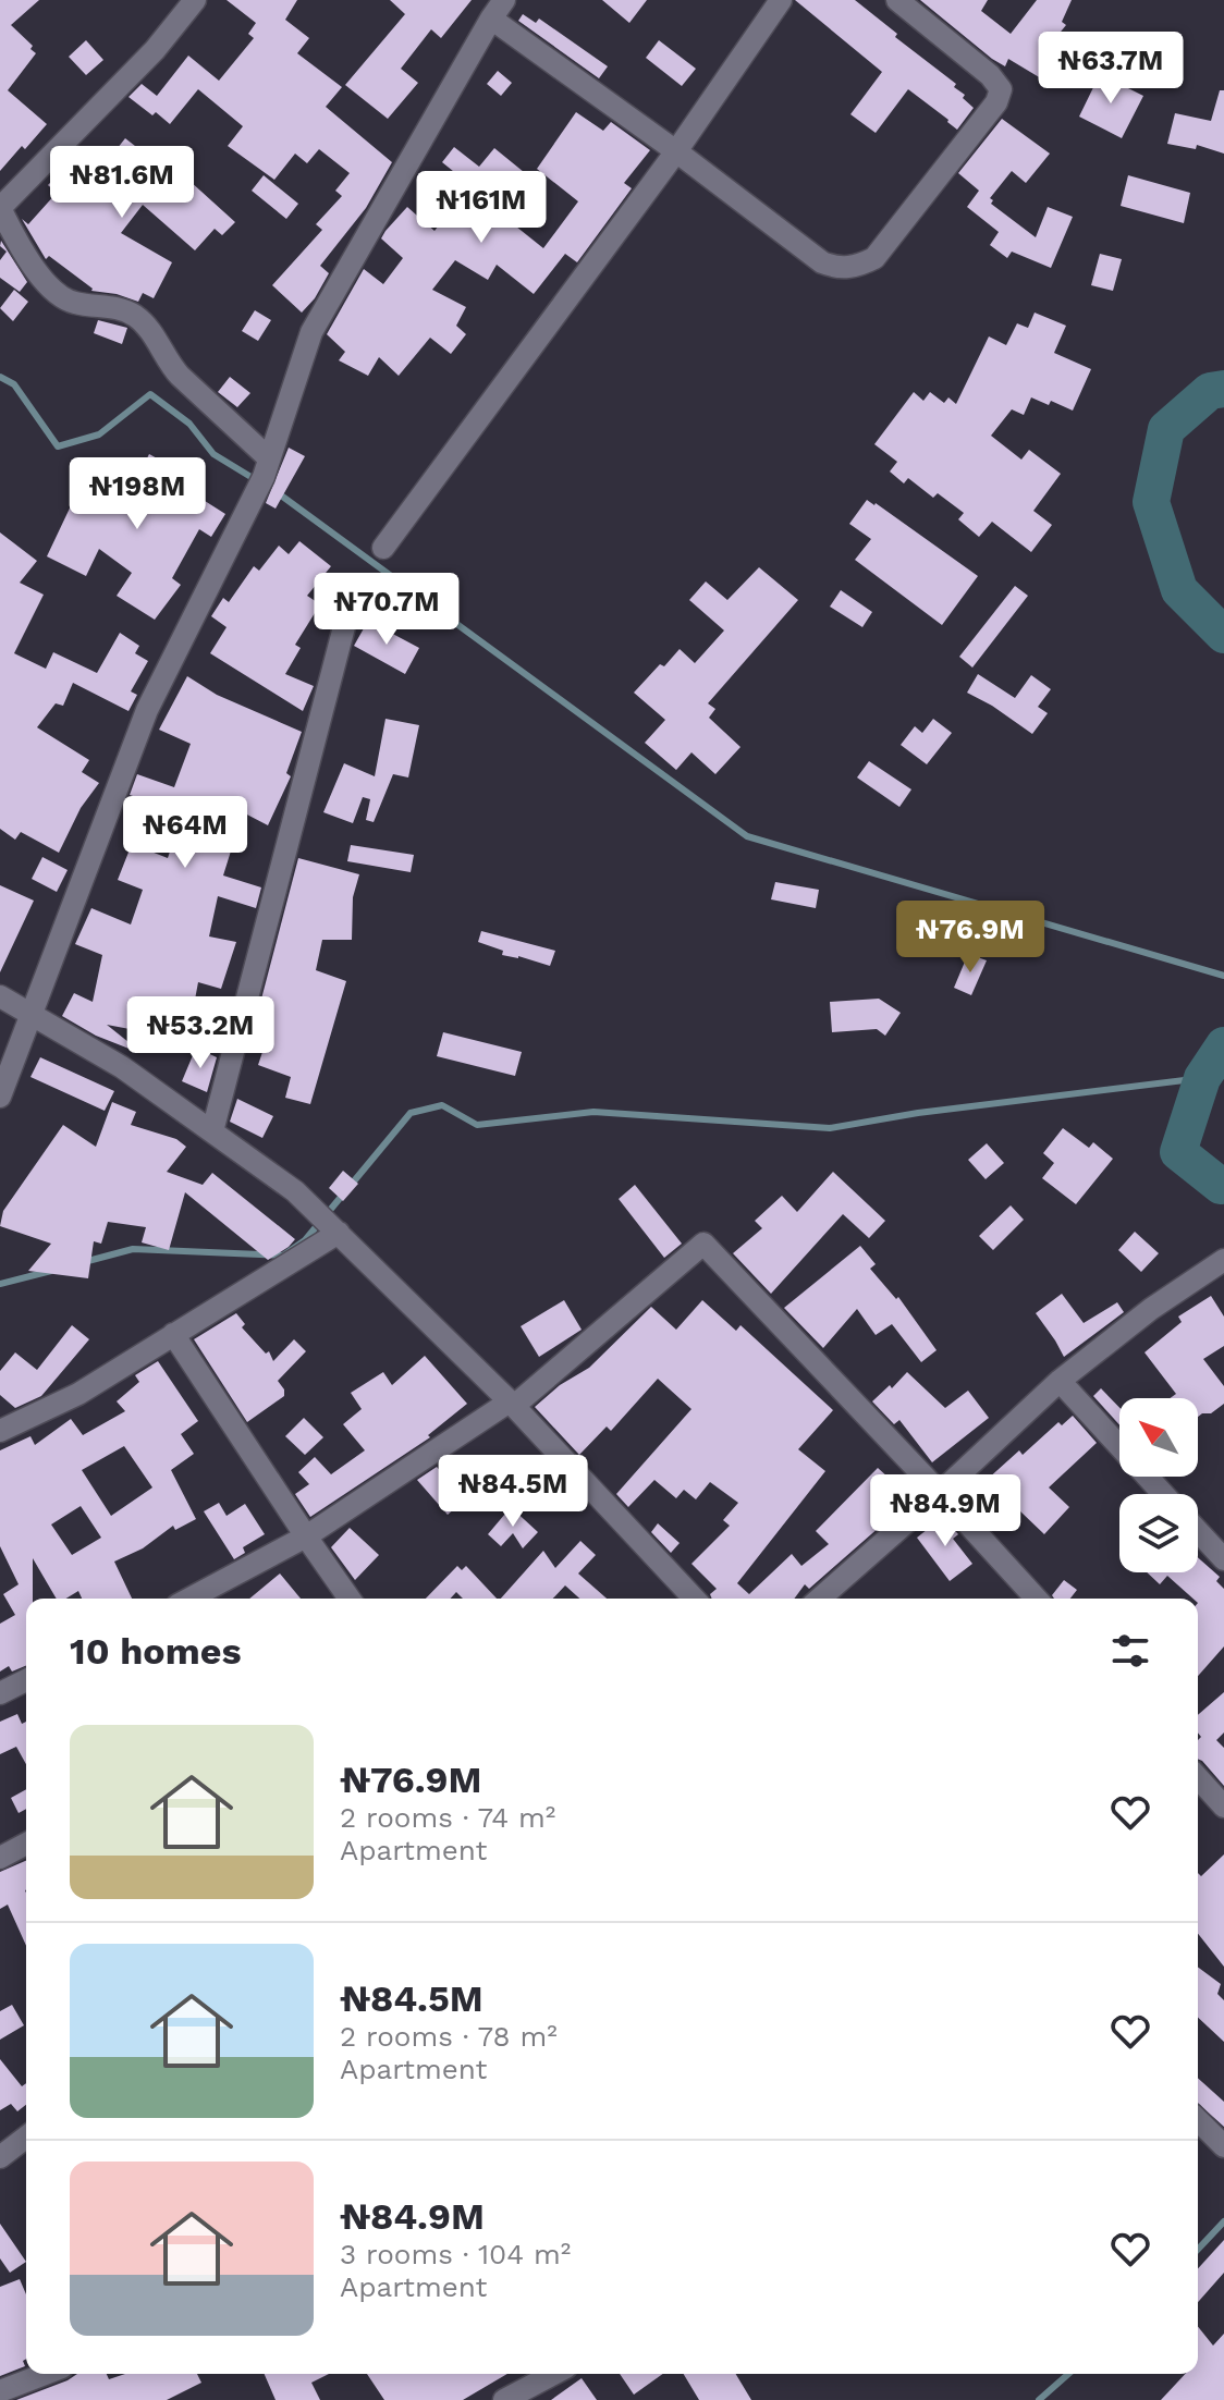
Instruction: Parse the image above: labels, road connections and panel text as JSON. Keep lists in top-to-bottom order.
{
  "north": "top left",
  "page": {
    "price": [
      "₦63.7M",
      "₦81.6M",
      "₦161M",
      "₦198M",
      "₦70.7M",
      "₦64M",
      "₦76.9M",
      "₦53.2M",
      "₦84.5M",
      "₦84.9M"
    ],
    "heading": "10 homes",
    "list": [
      {
        "name": "₦76.9M",
        "note": "2 rooms · 74 m² · Apartment"
      },
      {
        "name": "₦84.5M",
        "note": "2 rooms · 78 m² · Apartment"
      },
      {
        "name": "₦84.9M",
        "note": "3 rooms · 104 m² · Apartment"
      }
    ]
  }
}
